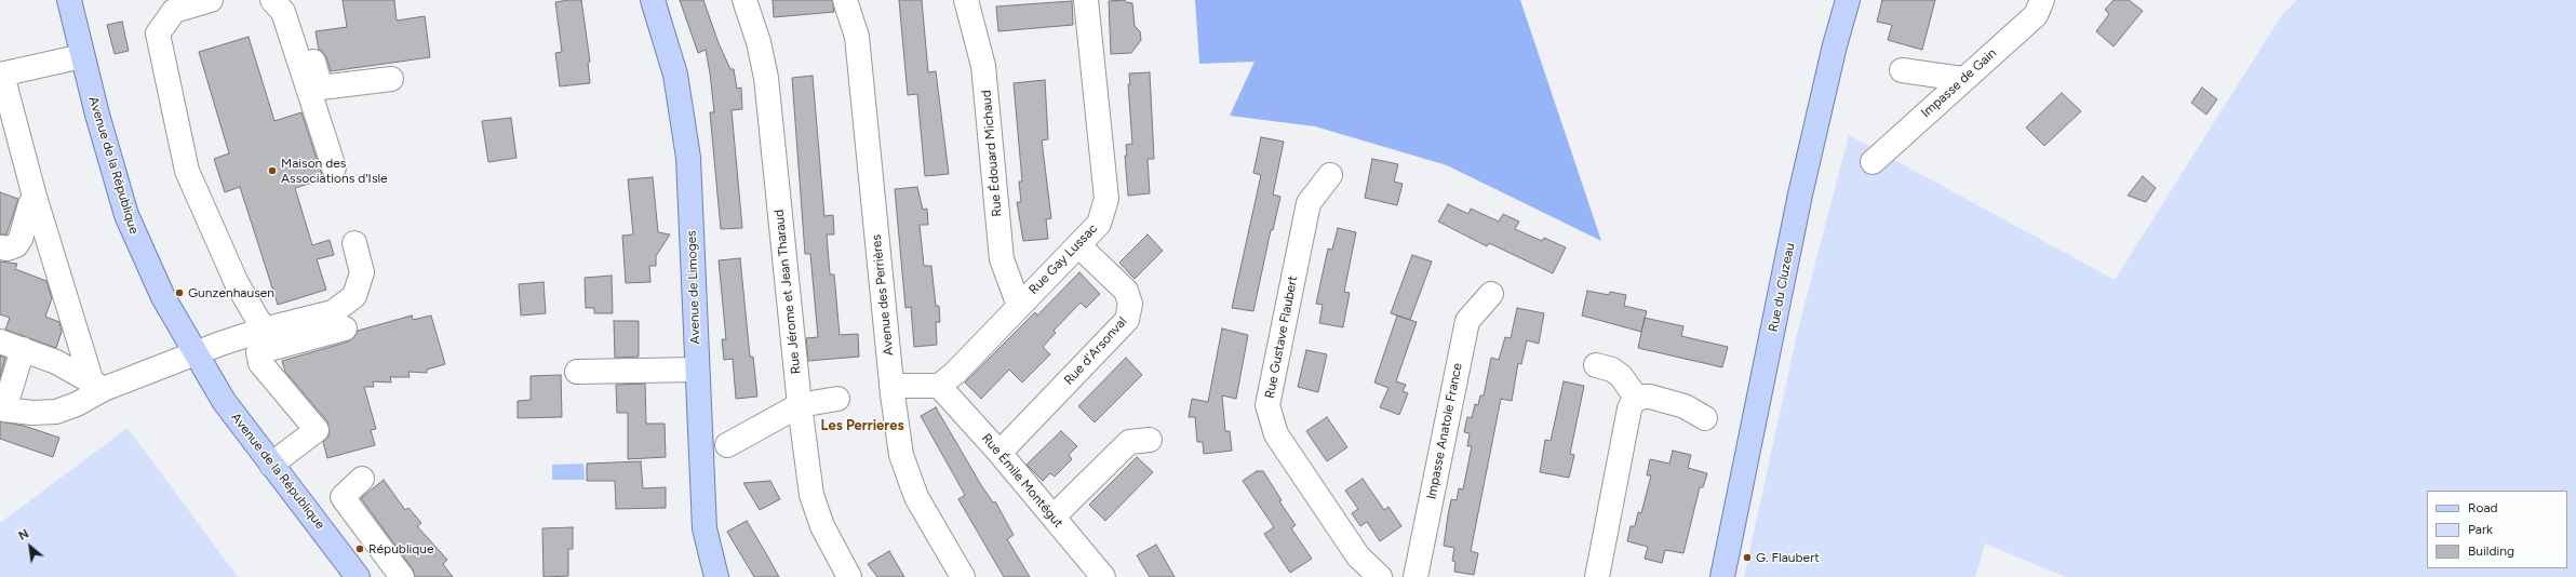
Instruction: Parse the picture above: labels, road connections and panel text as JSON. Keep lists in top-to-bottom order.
{
  "streets": {
    "main road": ["Avenue de la République", "Avenue de Limoges", "Rue du Cluzeau"],
    "street": [
      "Impasse de Gain",
      "Rue Édouard Michaud",
      "Rue Gay Lussac",
      "Rue Jérome et Jean Tharaud",
      "Avenue des Perrières",
      "Rue Gustave Flaubert",
      "Rue d'Arsonval",
      "Impasse Anatole France",
      "Rue Émile Montégut"
    ]
  },
  "crossings": [
    ["Rue Édouard Michaud", "Rue Gay Lussac"],
    ["Rue Gay Lussac", "Rue d'Arsonval"],
    ["Rue Gay Lussac", "Rue Émile Montégut"],
    ["Rue d'Arsonval", "Rue Émile Montégut"]
  ],
  "districts": ["Les Perrieres"],
  "places": [
    "Maison des Associations d'Isle",
    "Gunzenhausen",
    "République",
    "G. Flaubert"
  ],
  "legend": ["Road", "Park", "Building"],
  "north": "top left"
}
